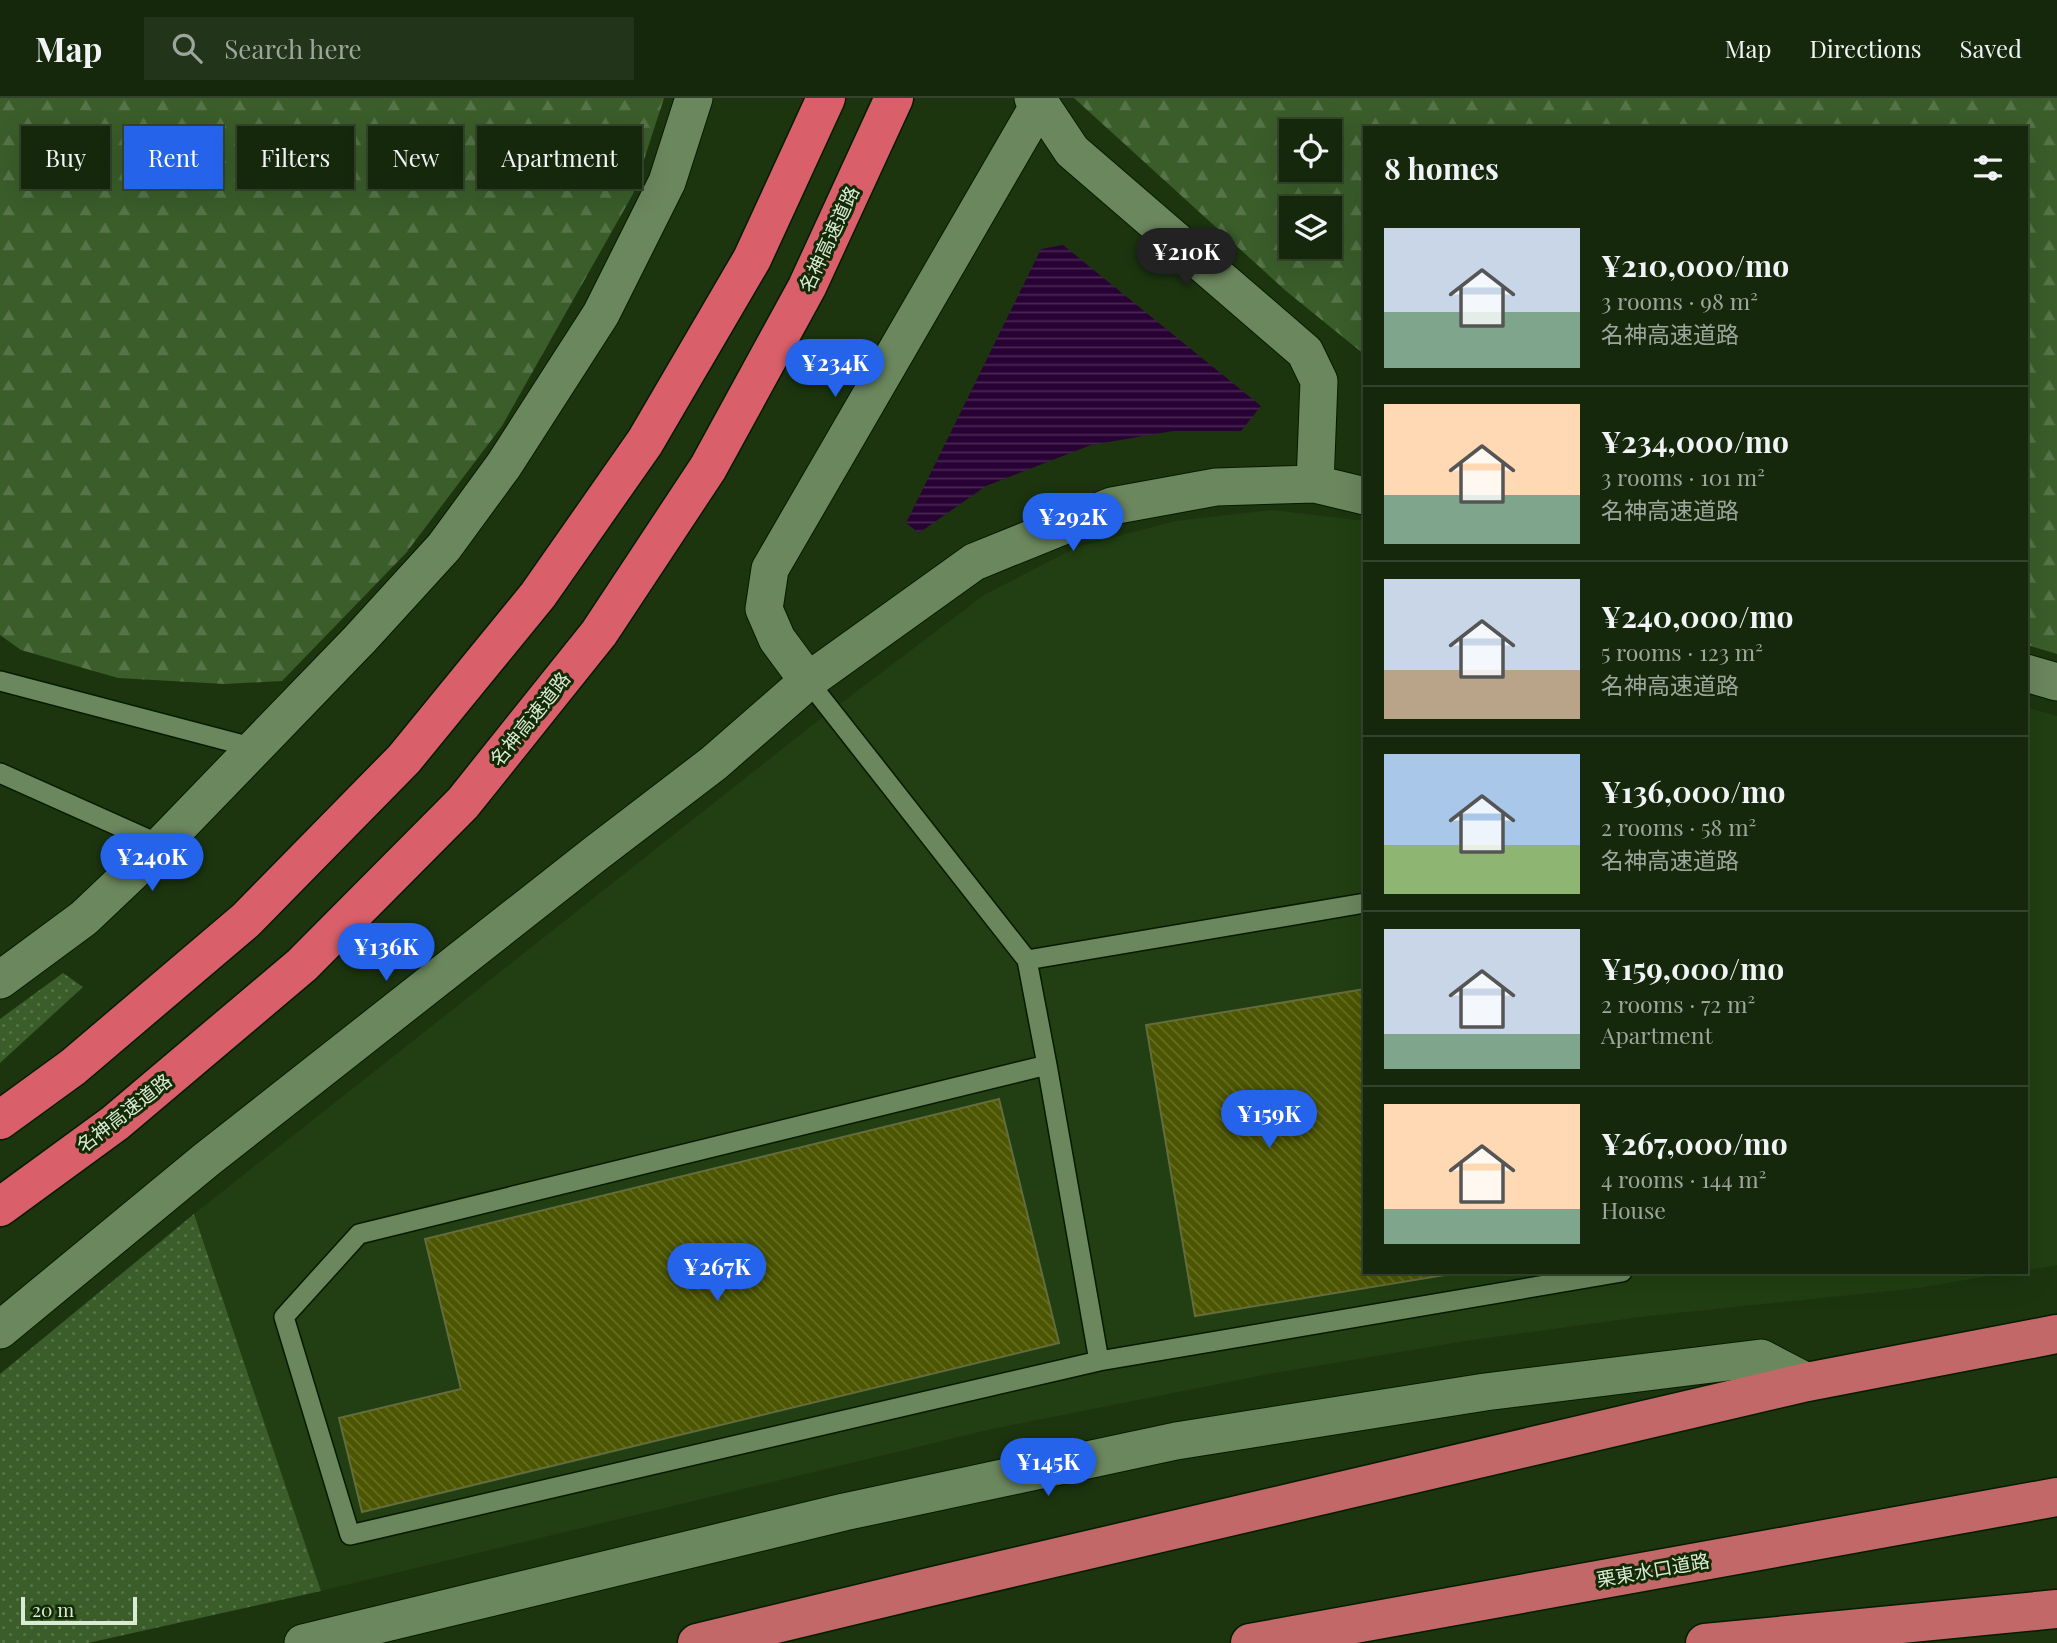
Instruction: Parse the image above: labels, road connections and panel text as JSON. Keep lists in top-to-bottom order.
{
  "streets": {
    "highway": ["名神高速道路", "栗東水口道路"]
  },
  "scale_bar": "20 m",
  "page": {
    "header": "Map",
    "search": "Search here",
    "nav": ["Map", "Directions", "Saved"],
    "chip": [
      "Buy",
      "Rent",
      "Filters",
      "New",
      "Apartment"
    ],
    "heading": "8 homes",
    "list": [
      {
        "name": "¥210,000/mo",
        "note": "3 rooms · 98 m² · 名神高速道路"
      },
      {
        "name": "¥234,000/mo",
        "note": "3 rooms · 101 m² · 名神高速道路"
      },
      {
        "name": "¥240,000/mo",
        "note": "5 rooms · 123 m² · 名神高速道路"
      },
      {
        "name": "¥136,000/mo",
        "note": "2 rooms · 58 m² · 名神高速道路"
      },
      {
        "name": "¥159,000/mo",
        "note": "2 rooms · 72 m² · Apartment"
      },
      {
        "name": "¥267,000/mo",
        "note": "4 rooms · 144 m² · House"
      }
    ],
    "price": [
      "¥210K",
      "¥234K",
      "¥292K",
      "¥240K",
      "¥136K",
      "¥159K",
      "¥267K",
      "¥145K"
    ],
    "scale": "20 m"
  }
}
